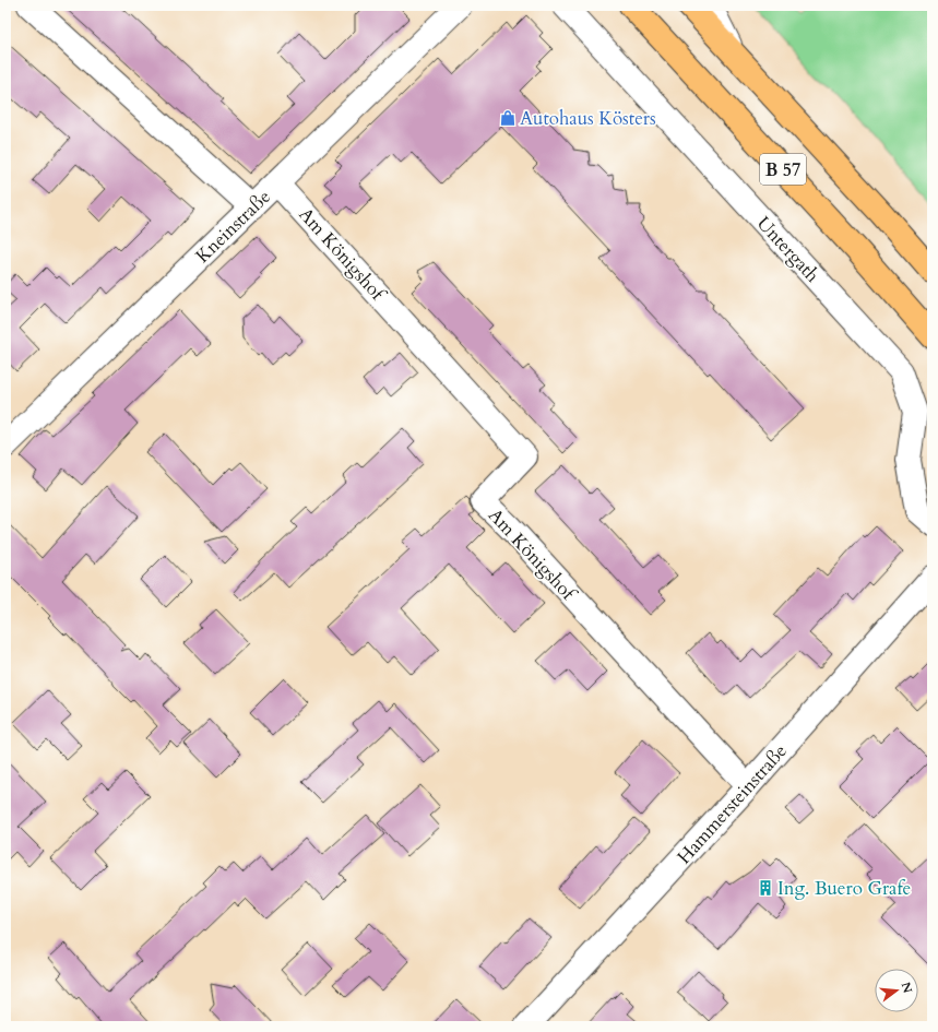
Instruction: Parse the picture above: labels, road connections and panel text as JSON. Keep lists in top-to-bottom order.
{
  "streets": {
    "main road": ["B 57"],
    "street": [
      "Kneinstraße",
      "Untergath",
      "Am Königshof",
      "Hammersteinstraße"
    ]
  },
  "crossings": [
    ["Kneinstraße", "Am Königshof"],
    ["Am Königshof", "Hammersteinstraße"]
  ],
  "places": {
    "shop": ["Autohaus Kösters"],
    "building": ["Ing. Buero Grafe"]
  },
  "north": "right"
}
